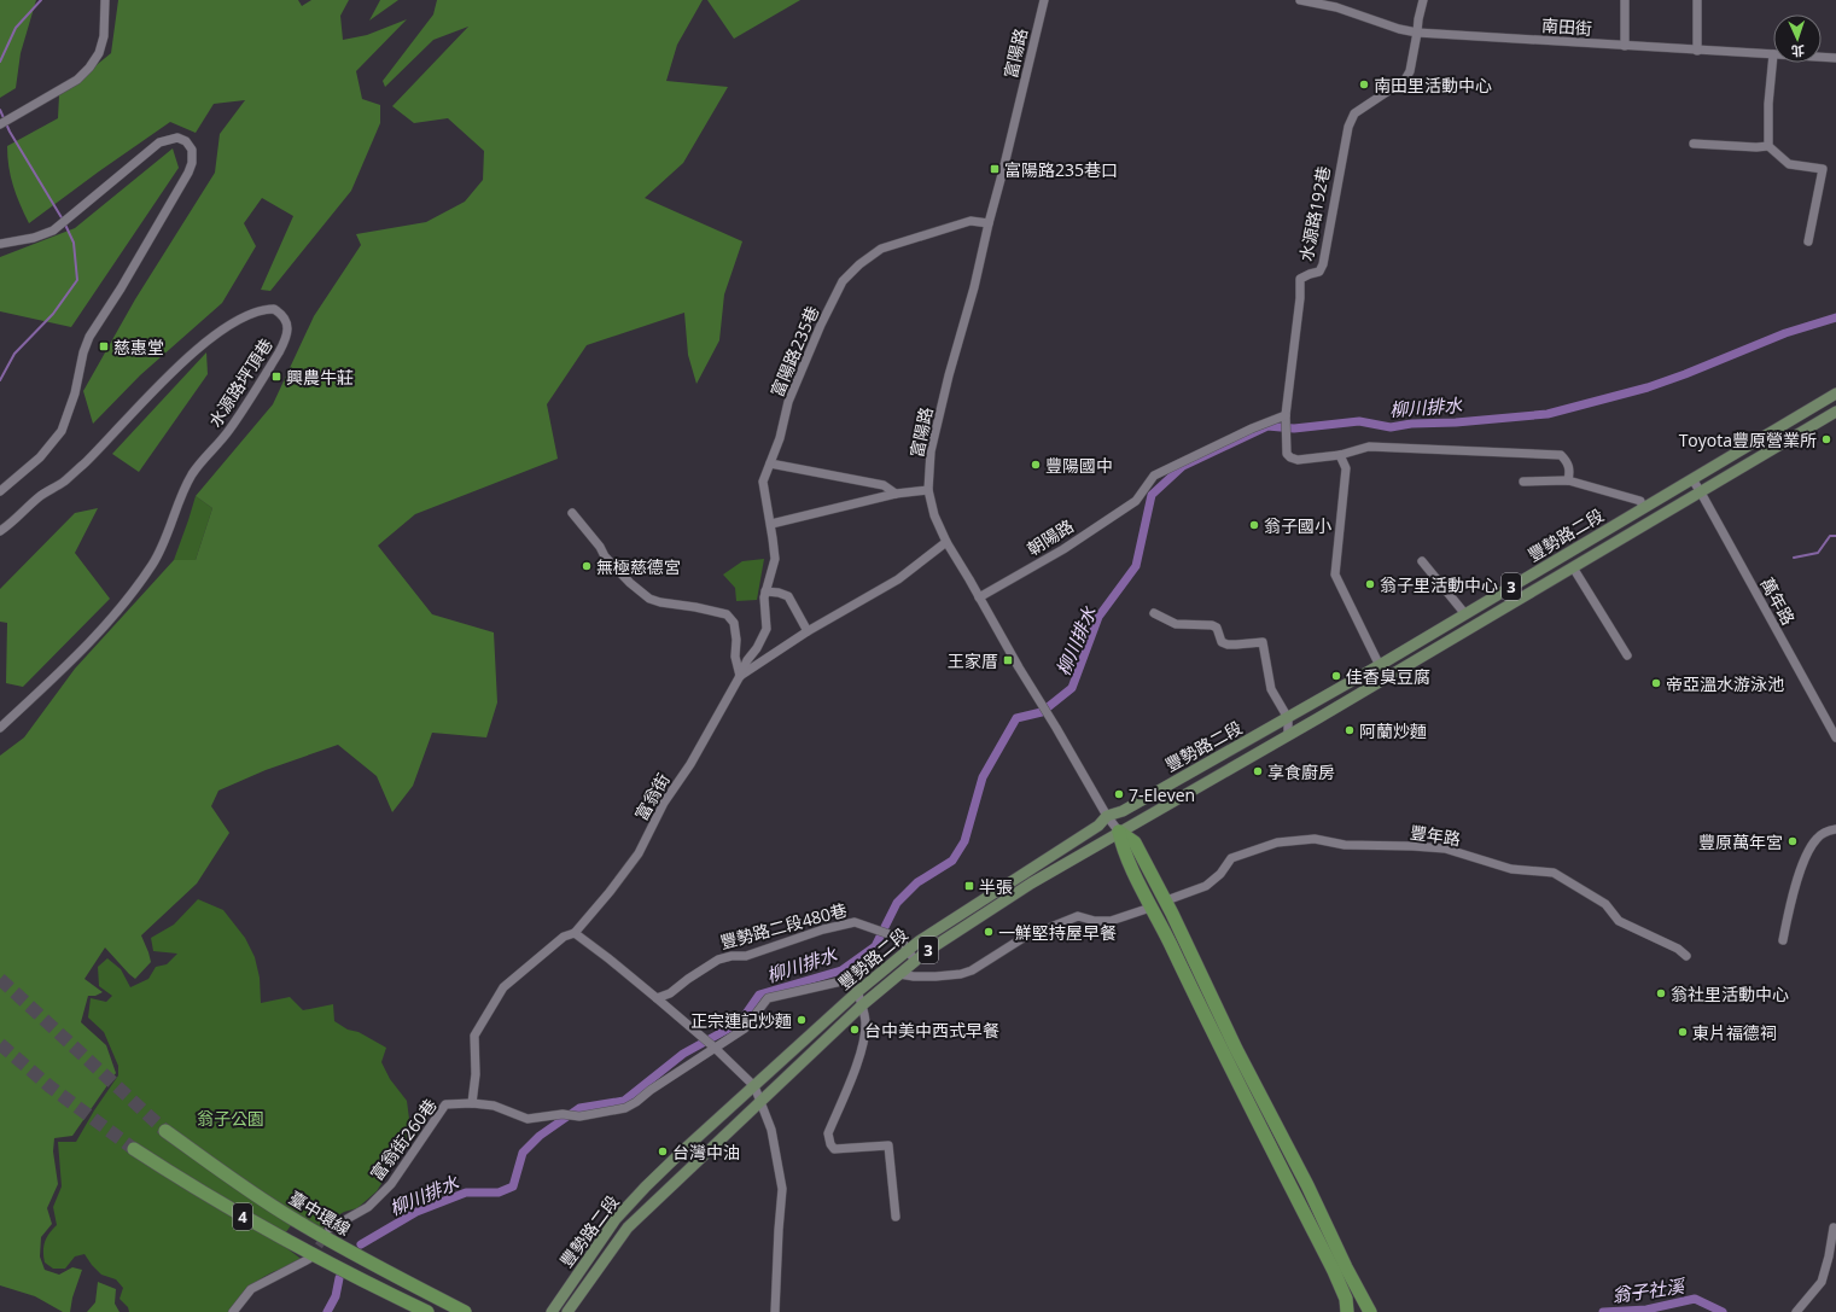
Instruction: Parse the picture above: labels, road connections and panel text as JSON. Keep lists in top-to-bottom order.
{
  "streets": {
    "highway": ["臺中環線", "4"],
    "main road": ["豐勢路二段", "3"],
    "street": [
      "南田街",
      "富陽路",
      "水源路192巷",
      "富陽路235巷",
      "水源路坪頂巷",
      "朝陽路",
      "萬年路",
      "富翁街",
      "豐年路",
      "豐勢路二段480巷",
      "富翁街260巷"
    ]
  },
  "crossings": [
    ["南田街", "水源路192巷"],
    ["富陽路", "富陽路235巷"],
    ["富陽路", "豐勢路二段"],
    ["富陽路", "朝陽路"],
    ["富陽路", "富翁街"],
    ["水源路192巷", "朝陽路"],
    ["富陽路235巷", "富翁街"],
    ["豐勢路二段", "萬年路"],
    ["豐勢路二段", "豐勢路二段480巷"]
  ],
  "water": ["柳川排水", "翁子社溪"],
  "parks": ["翁子公園"],
  "places": {
    "other": [
      "南田里活動中心",
      "Toyota豐原營業所",
      "豐陽國中",
      "翁子國小",
      "無極慈德宮",
      "翁子里活動中心",
      "佳香臭豆腐",
      "帝亞溫水游泳池",
      "阿蘭炒麵",
      "享食廚房",
      "7-Eleven",
      "豐原萬年宮",
      "一鮮堅持屋早餐",
      "翁社里活動中心",
      "正宗連記炒麵",
      "台中美中西式早餐",
      "東片福德祠",
      "台灣中油"
    ],
    "transit": [
      "富陽路235巷口",
      "慈惠堂",
      "興農牛莊",
      "王家厝",
      "半張"
    ]
  },
  "north": "bottom"
}
